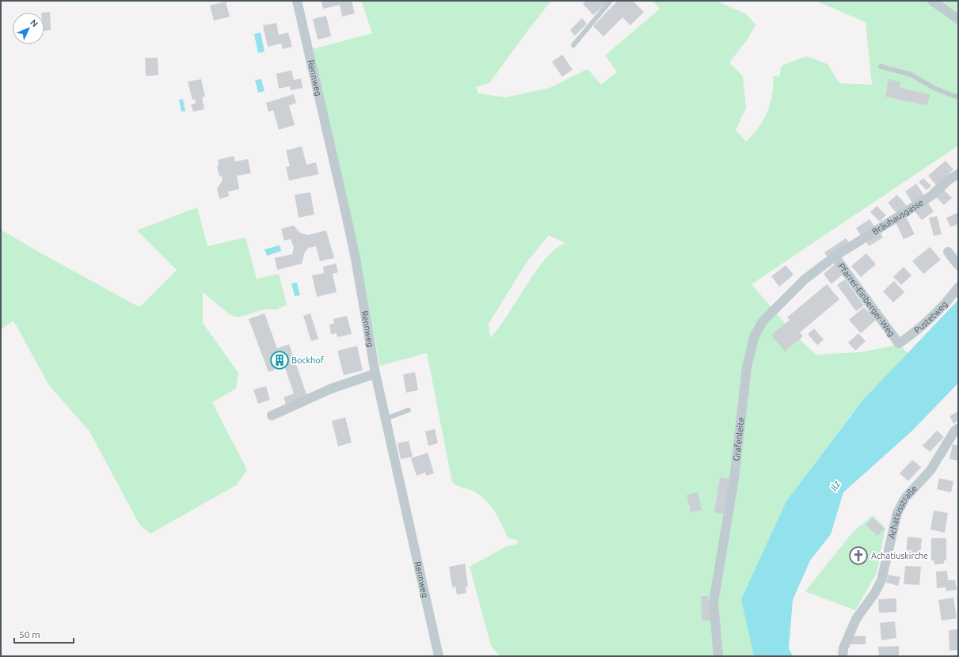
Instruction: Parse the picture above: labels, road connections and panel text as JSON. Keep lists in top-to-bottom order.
{
  "streets": {
    "street": [
      "Rennweg",
      "Bräuhausgasse",
      "Pfarrer-Einberger-Weg",
      "Pustetweg",
      "Grafenleite",
      "Achatiusstraße"
    ]
  },
  "crossings": [
    ["Bräuhausgasse", "Pfarrer-Einberger-Weg"],
    ["Bräuhausgasse", "Grafenleite"],
    ["Pfarrer-Einberger-Weg", "Pustetweg"],
    ["Pfarrer-Einberger-Weg", "Grafenleite"]
  ],
  "water": ["Ilz"],
  "places": {
    "building": ["Bockhof"],
    "church": ["Achatiuskirche"]
  },
  "scale_bar": "50 m",
  "north": "top right"
}
